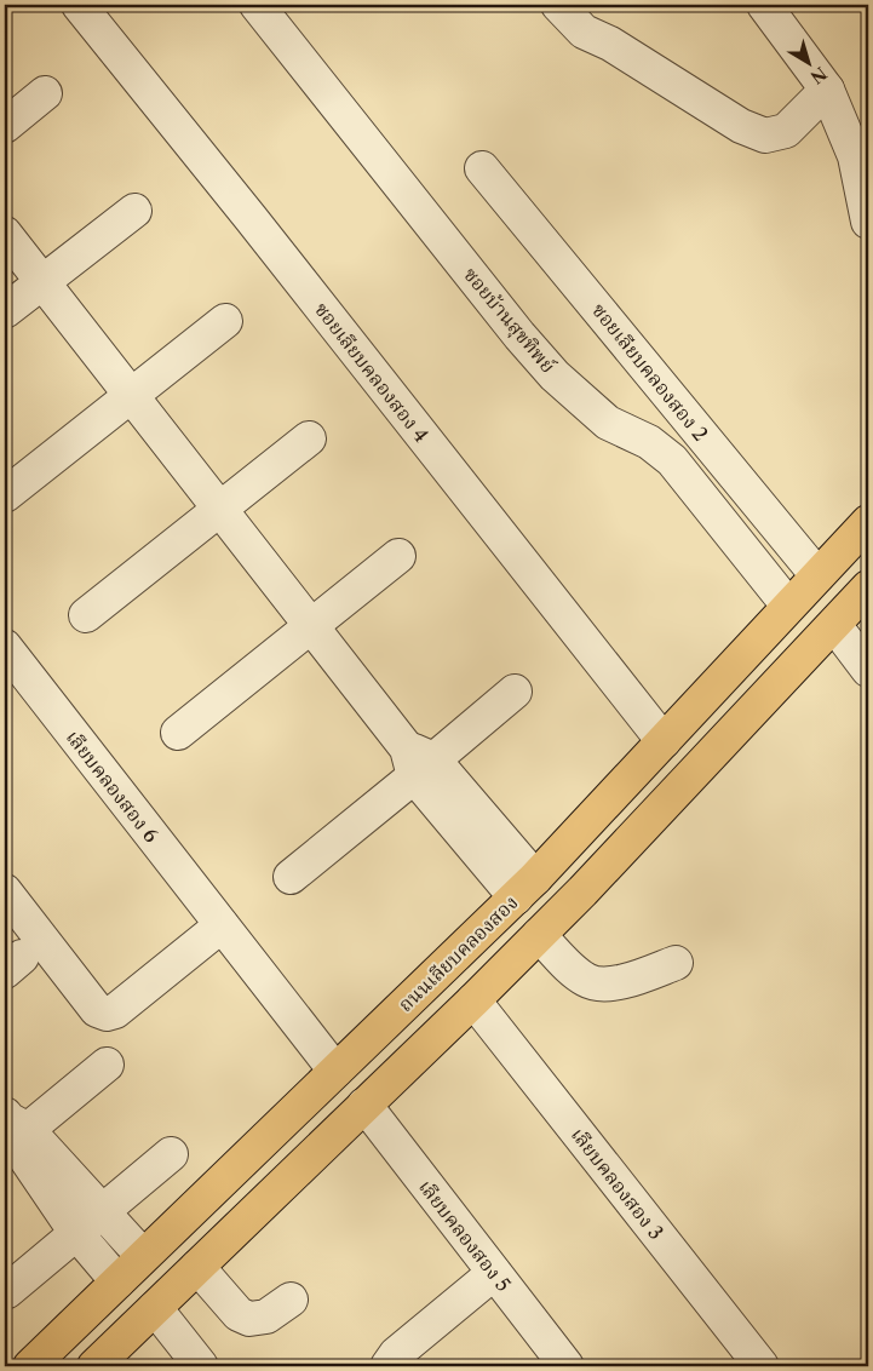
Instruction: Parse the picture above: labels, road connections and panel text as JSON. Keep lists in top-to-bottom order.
{
  "streets": {
    "main road": ["ถนนเลียบคลองสอง"],
    "street": [
      "ซอยบ้านสุขทิพย์",
      "ซอยเลียบคลองสอง 4",
      "ซอยเลียบคลองสอง 2",
      "เลียบคลองสอง 6",
      "เลียบคลองสอง 3",
      "เลียบคลองสอง 5"
    ]
  },
  "crossings": [
    ["ซอยบ้านสุขทิพย์", "ถนนเลียบคลองสอง"],
    ["ซอยเลียบคลองสอง 4", "ถนนเลียบคลองสอง"],
    ["ซอยเลียบคลองสอง 2", "ถนนเลียบคลองสอง"],
    ["เลียบคลองสอง 6", "ถนนเลียบคลองสอง"]
  ],
  "north": "bottom right"
}
